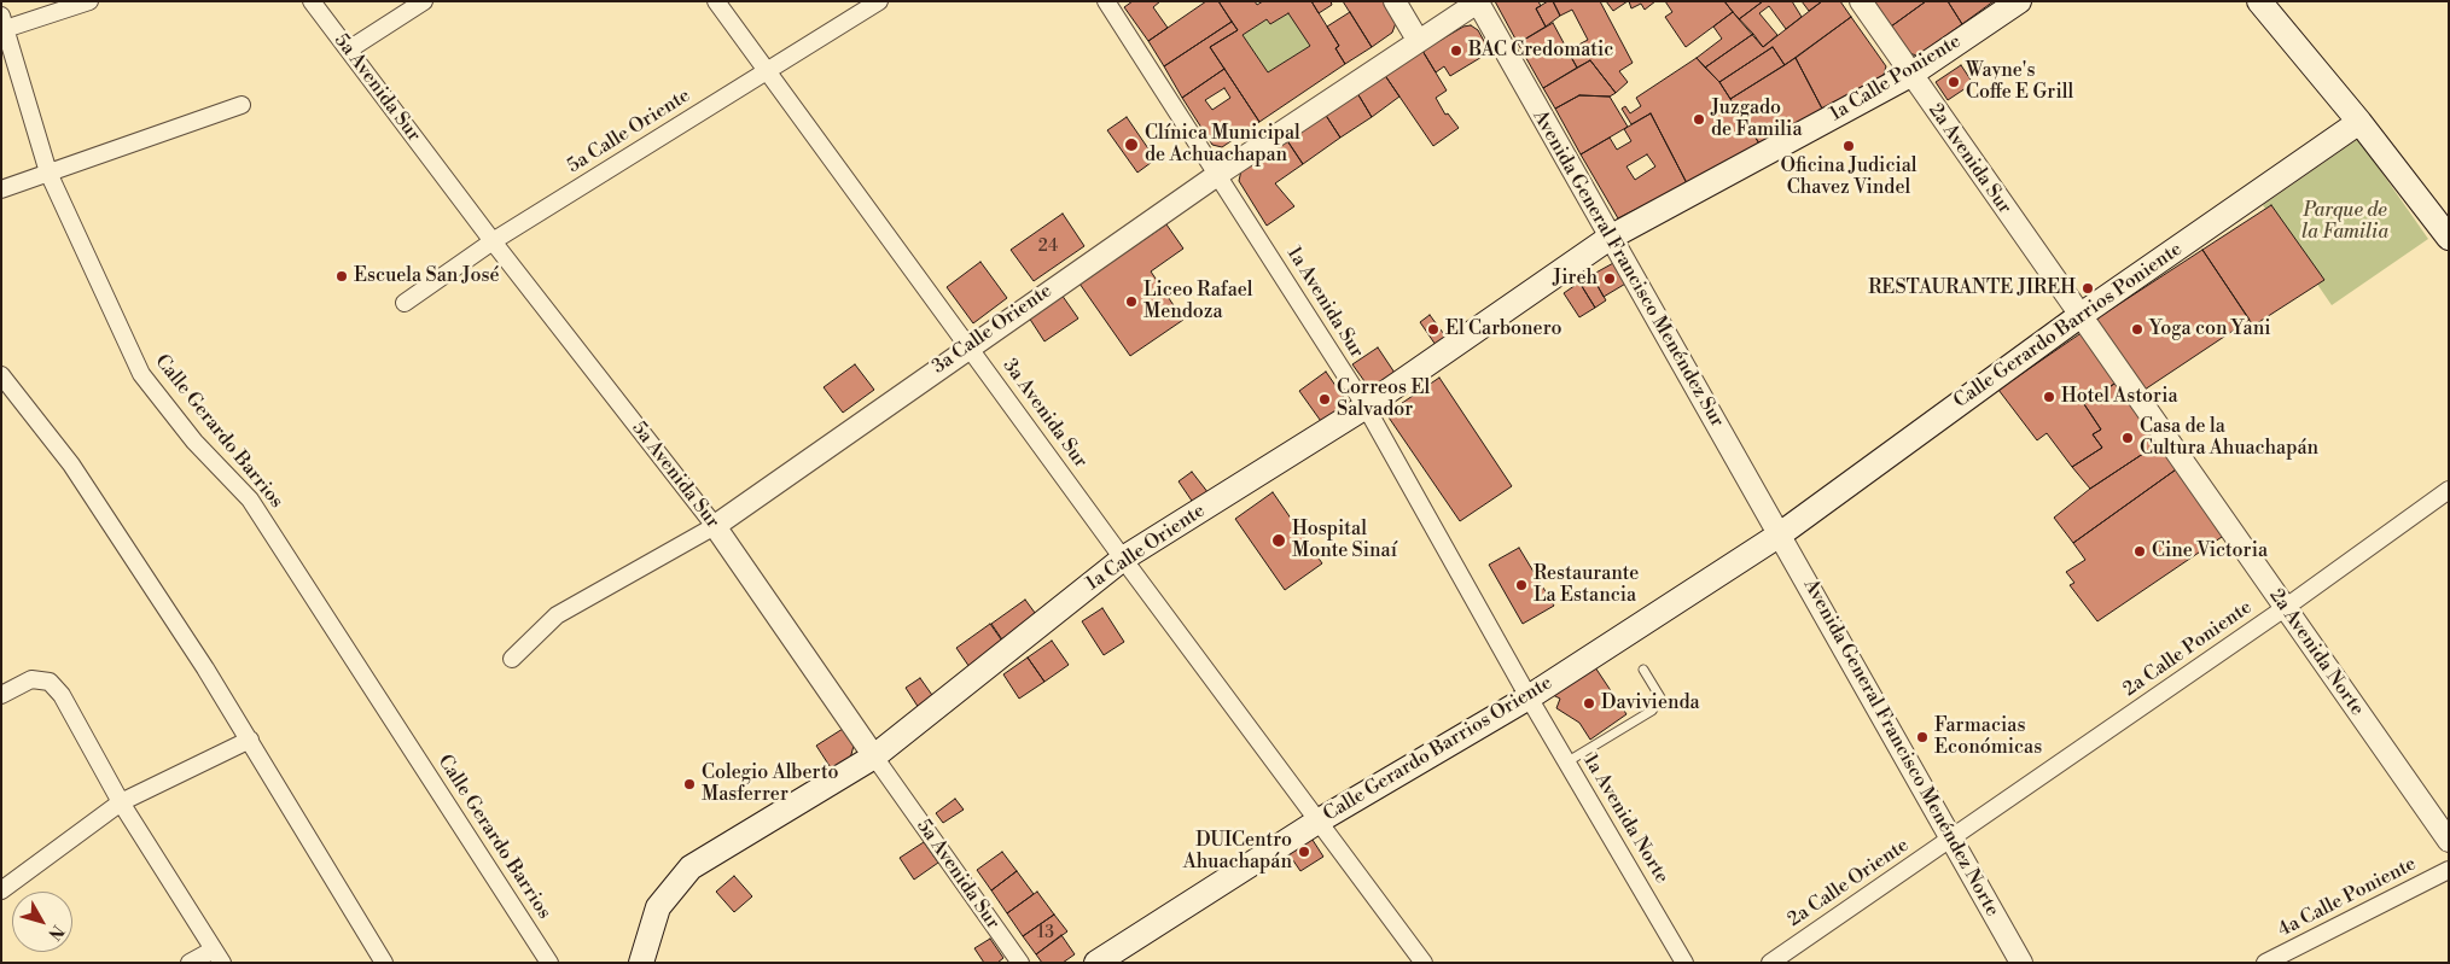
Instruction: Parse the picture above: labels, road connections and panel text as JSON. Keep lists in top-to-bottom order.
{
  "streets": {
    "main road": [
      "1a Calle Poniente",
      "Calle Gerardo Barrios Poniente",
      "1a Calle Oriente",
      "Calle Gerardo Barrios Oriente"
    ],
    "street": [
      "5a Avenida Sur",
      "5a Calle Oriente",
      "2a Avenida Sur",
      "Avenida General Francisco Menéndez Sur",
      "1a Avenida Sur",
      "3a Calle Oriente",
      "3a Avenida Sur",
      "Calle Gerardo Barrios",
      "2a Calle Poniente",
      "2a Avenida Norte",
      "Avenida General Francisco Menéndez Norte",
      "1a Avenida Norte",
      "2a Calle Oriente",
      "4a Calle Poniente"
    ]
  },
  "crossings": [
    ["1a Calle Poniente", "2a Avenida Sur"],
    ["1a Calle Poniente", "Avenida General Francisco Menéndez Sur"],
    ["1a Calle Poniente", "1a Calle Oriente"],
    ["5a Avenida Sur", "5a Calle Oriente"],
    ["5a Avenida Sur", "3a Calle Oriente"],
    ["5a Avenida Sur", "1a Calle Oriente"],
    ["5a Calle Oriente", "3a Avenida Sur"],
    ["2a Avenida Sur", "Calle Gerardo Barrios Poniente"],
    ["2a Avenida Sur", "2a Avenida Norte"],
    ["Avenida General Francisco Menéndez Sur", "Calle Gerardo Barrios Poniente"],
    ["Avenida General Francisco Menéndez Sur", "3a Calle Oriente"],
    ["Avenida General Francisco Menéndez Sur", "1a Calle Oriente"],
    ["Avenida General Francisco Menéndez Sur", "Avenida General Francisco Menéndez Norte"],
    ["Avenida General Francisco Menéndez Sur", "Calle Gerardo Barrios Oriente"],
    ["1a Avenida Sur", "3a Calle Oriente"],
    ["1a Avenida Sur", "1a Calle Oriente"],
    ["1a Avenida Sur", "Calle Gerardo Barrios Oriente"],
    ["1a Avenida Sur", "1a Avenida Norte"],
    ["Calle Gerardo Barrios Poniente", "2a Avenida Norte"],
    ["Calle Gerardo Barrios Poniente", "Avenida General Francisco Menéndez Norte"],
    ["Calle Gerardo Barrios Poniente", "Calle Gerardo Barrios Oriente"],
    ["3a Calle Oriente", "3a Avenida Sur"],
    ["3a Avenida Sur", "1a Calle Oriente"],
    ["3a Avenida Sur", "Calle Gerardo Barrios Oriente"],
    ["2a Calle Poniente", "2a Avenida Norte"],
    ["2a Calle Poniente", "Avenida General Francisco Menéndez Norte"],
    ["2a Calle Poniente", "2a Calle Oriente"],
    ["Avenida General Francisco Menéndez Norte", "Calle Gerardo Barrios Oriente"],
    ["Avenida General Francisco Menéndez Norte", "2a Calle Oriente"],
    ["Calle Gerardo Barrios Oriente", "1a Avenida Norte"]
  ],
  "parks": ["Parque de la Familia"],
  "places": [
    "BAC Credomatic",
    "Wayne's Coffe E Grill",
    "Juzgado de Familia",
    "Clínica Municipal de Achuachapan",
    "Oficina Judicial Chavez Vindel",
    "Escuela San José",
    "Jireh",
    "RESTAURANTE JIREH",
    "Liceo Rafael Mendoza",
    "El Carbonero",
    "Yoga con Yani",
    "Hotel Astoria",
    "Correos El Salvador",
    "Casa de la Cultura Ahuachapán",
    "Hospital Monte Sinaí",
    "Cine Victoria",
    "Restaurante La Estancia",
    "Davivienda",
    "Farmacias Económicas",
    "Colegio Alberto Masferrer",
    "DUICentro Ahuachapán"
  ],
  "house_numbers": ["24", "13"],
  "north": "bottom right"
}
